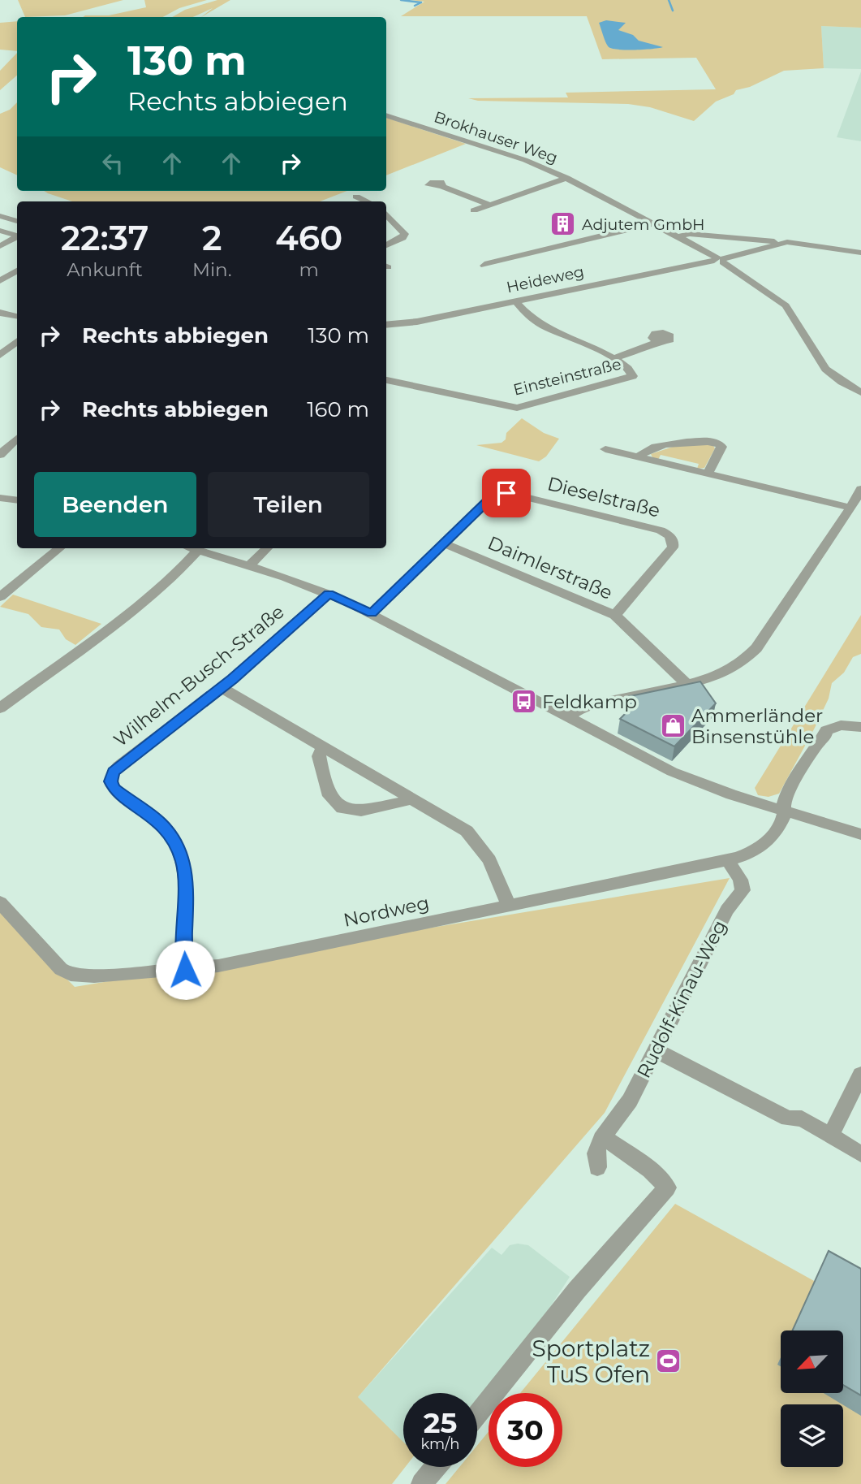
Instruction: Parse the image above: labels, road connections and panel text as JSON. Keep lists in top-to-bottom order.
{
  "streets": {
    "street": [
      "Brokhauser Weg",
      "Heideweg",
      "Einsteinstraße",
      "Dieselstraße",
      "Daimlerstraße",
      "Wilhelm-Busch-Straße",
      "Nordweg",
      "Rudolf-Kinau-Weg"
    ]
  },
  "crossings": [
    ["Brokhauser Weg", "Heideweg"],
    ["Heideweg", "Einsteinstraße"],
    ["Dieselstraße", "Daimlerstraße"],
    ["Wilhelm-Busch-Straße", "Nordweg"],
    ["Nordweg", "Rudolf-Kinau-Weg"]
  ],
  "places": {
    "building": ["Adjutem GmbH"],
    "bus stop": ["Feldkamp"],
    "shop": ["Ammerländer Binsenstühle"],
    "sports": ["Sportplatz TuS Ofen"]
  },
  "north": "bottom left",
  "page": {
    "turn": ["130 m", "Rechts abbiegen"],
    "eta": [
      "22:37",
      "Ankunft",
      "2",
      "Min.",
      "460",
      "m"
    ],
    "list": [
      {
        "name": "Rechts abbiegen",
        "value": "130 m"
      },
      {
        "name": "Rechts abbiegen",
        "value": "160 m"
      }
    ],
    "buttons": ["Beenden", "Teilen"],
    "speed": "25 km/h",
    "limit": "30"
  }
}
